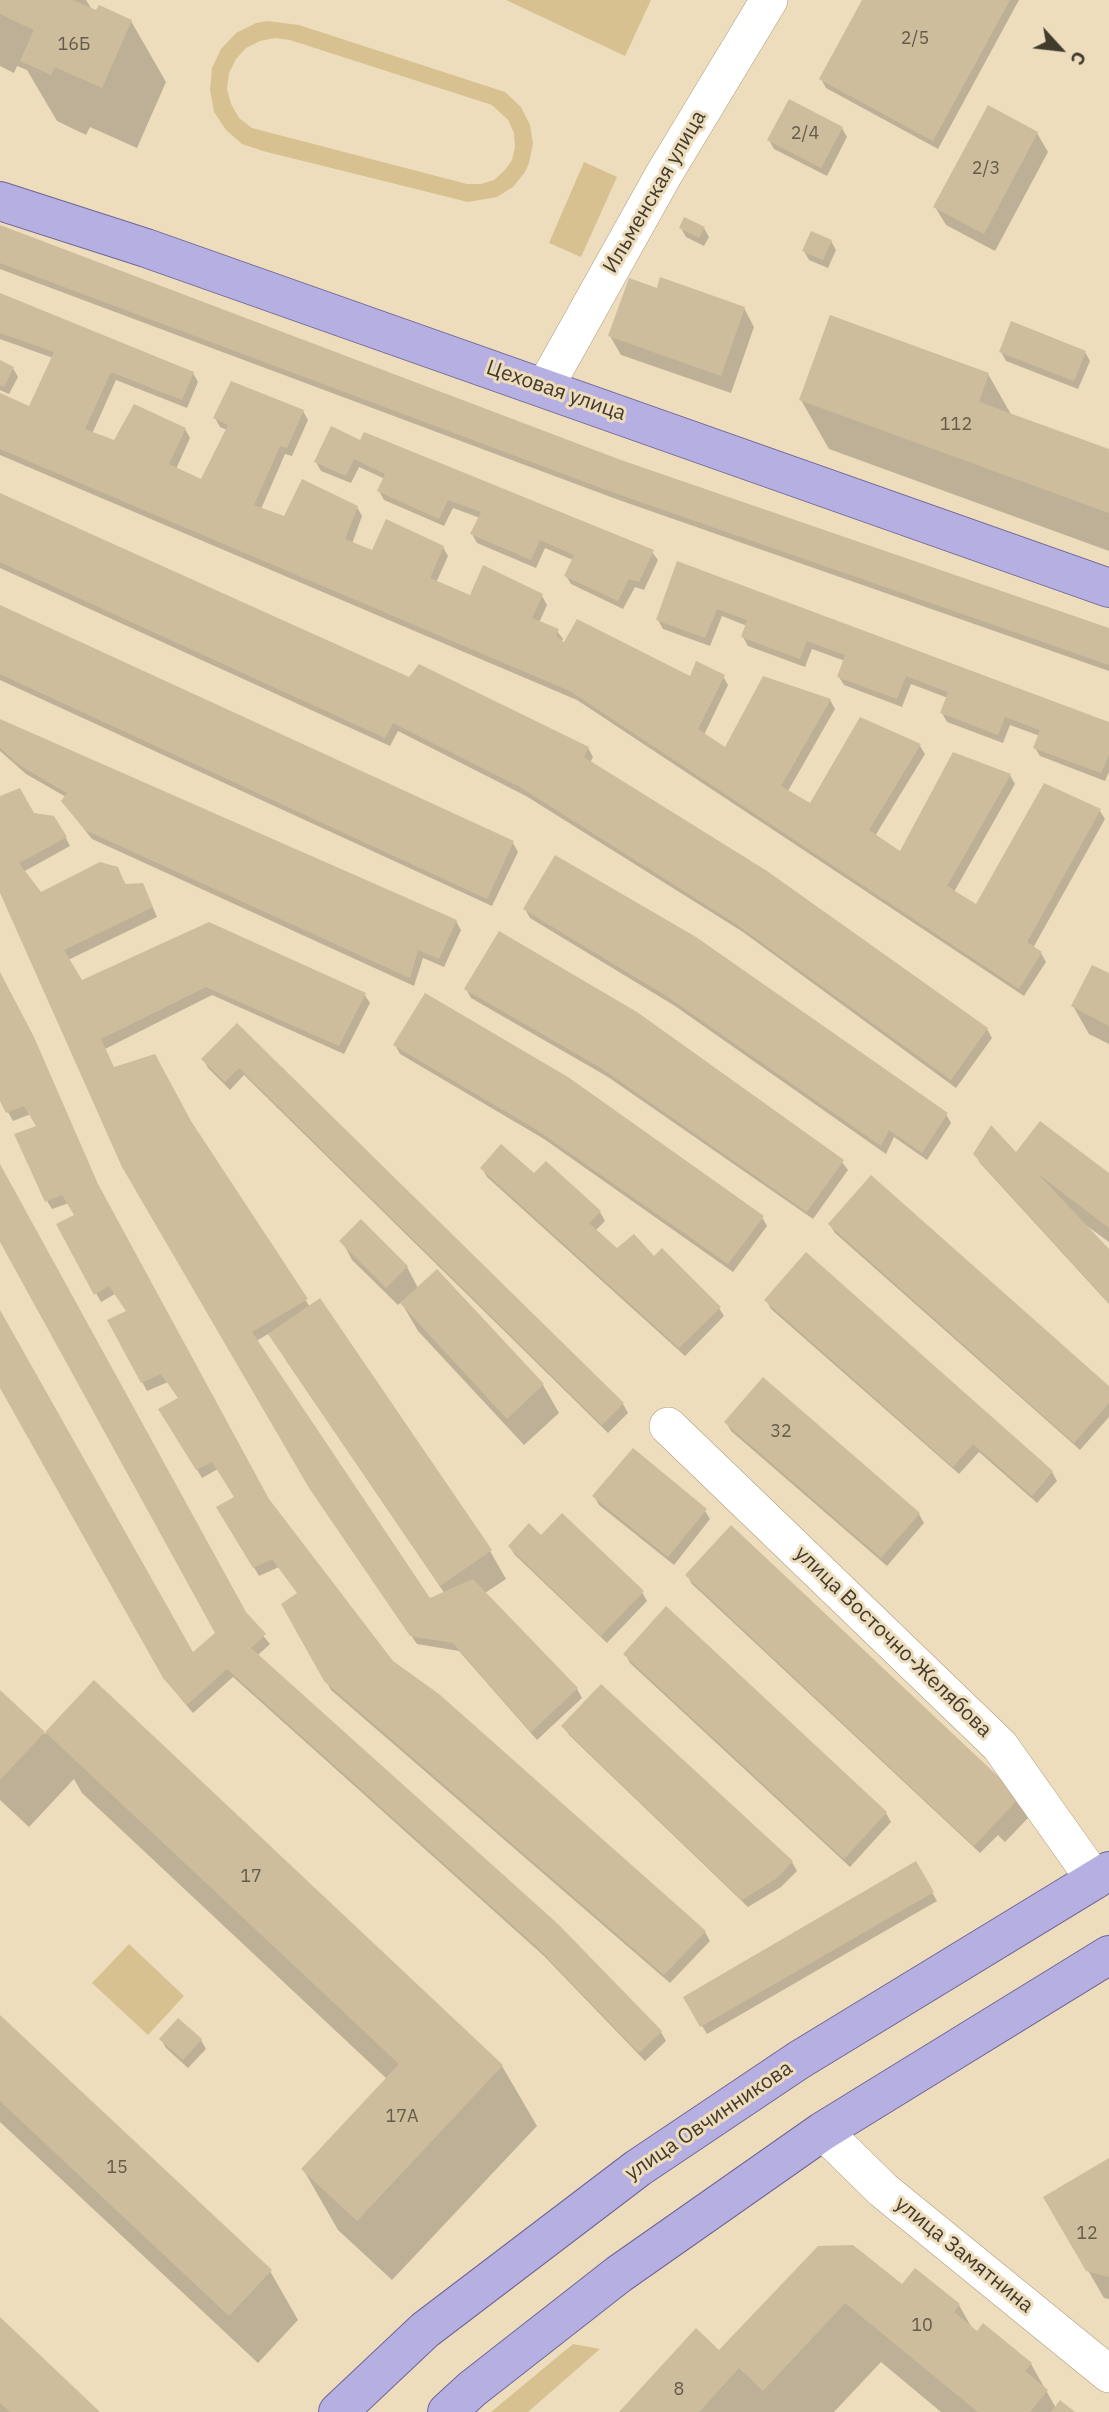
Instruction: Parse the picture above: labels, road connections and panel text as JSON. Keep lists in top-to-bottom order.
{
  "streets": {
    "main road": ["Цеховая улица", "улица Овчинникова"],
    "street": ["Ильменская улица", "улица Восточно-Желябова", "улица Замятнина"]
  },
  "crossings": [
    ["Ильменская улица", "Цеховая улица"],
    ["улица Восточно-Желябова", "улица Овчинникова"]
  ],
  "house_numbers": [
    "2/5",
    "16Б",
    "2/4",
    "2/3",
    "112",
    "32",
    "17",
    "17А",
    "15",
    "12",
    "10",
    "8"
  ],
  "north": "bottom right"
}
